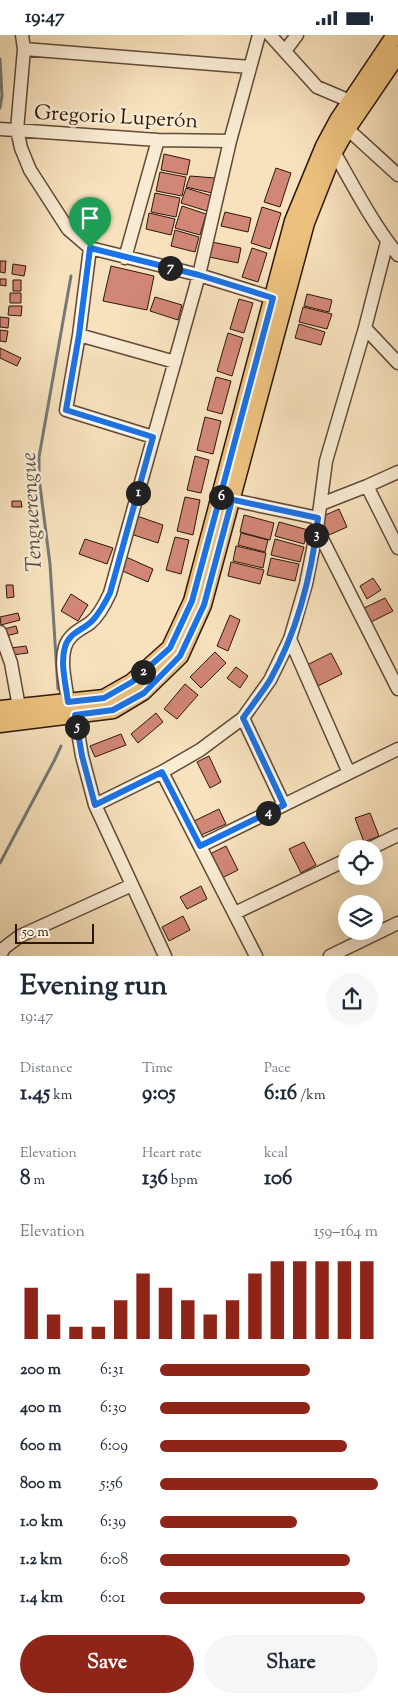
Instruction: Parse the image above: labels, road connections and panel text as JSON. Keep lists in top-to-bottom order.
{
  "streets": {
    "street": ["Gregorio Luperón"]
  },
  "water": ["Tenguerengue"],
  "scale_bar": "50 m",
  "page": {
    "status": "19:47",
    "pins": [
      "7",
      "1",
      "6",
      "3",
      "2",
      "5",
      "4"
    ],
    "scale": "50 m",
    "heading": ["Evening run", "19:47"],
    "stats": [
      ["Distance", "1.45 km"],
      ["Time", "9:05"],
      ["Pace", "6:16 /km"],
      ["Elevation", "8 m"],
      ["Heart rate", "136 bpm"],
      ["kcal", "106"]
    ],
    "chart": ["Elevation", "159–164 m"],
    "list": [
      {
        "name": "200 m",
        "note": "6:31"
      },
      {
        "name": "400 m",
        "note": "6:30"
      },
      {
        "name": "600 m",
        "note": "6:09"
      },
      {
        "name": "800 m",
        "note": "5:56"
      },
      {
        "name": "1.0 km",
        "note": "6:39"
      },
      {
        "name": "1.2 km",
        "note": "6:08"
      },
      {
        "name": "1.4 km",
        "note": "6:01"
      }
    ],
    "buttons": ["Save", "Share"]
  }
}
